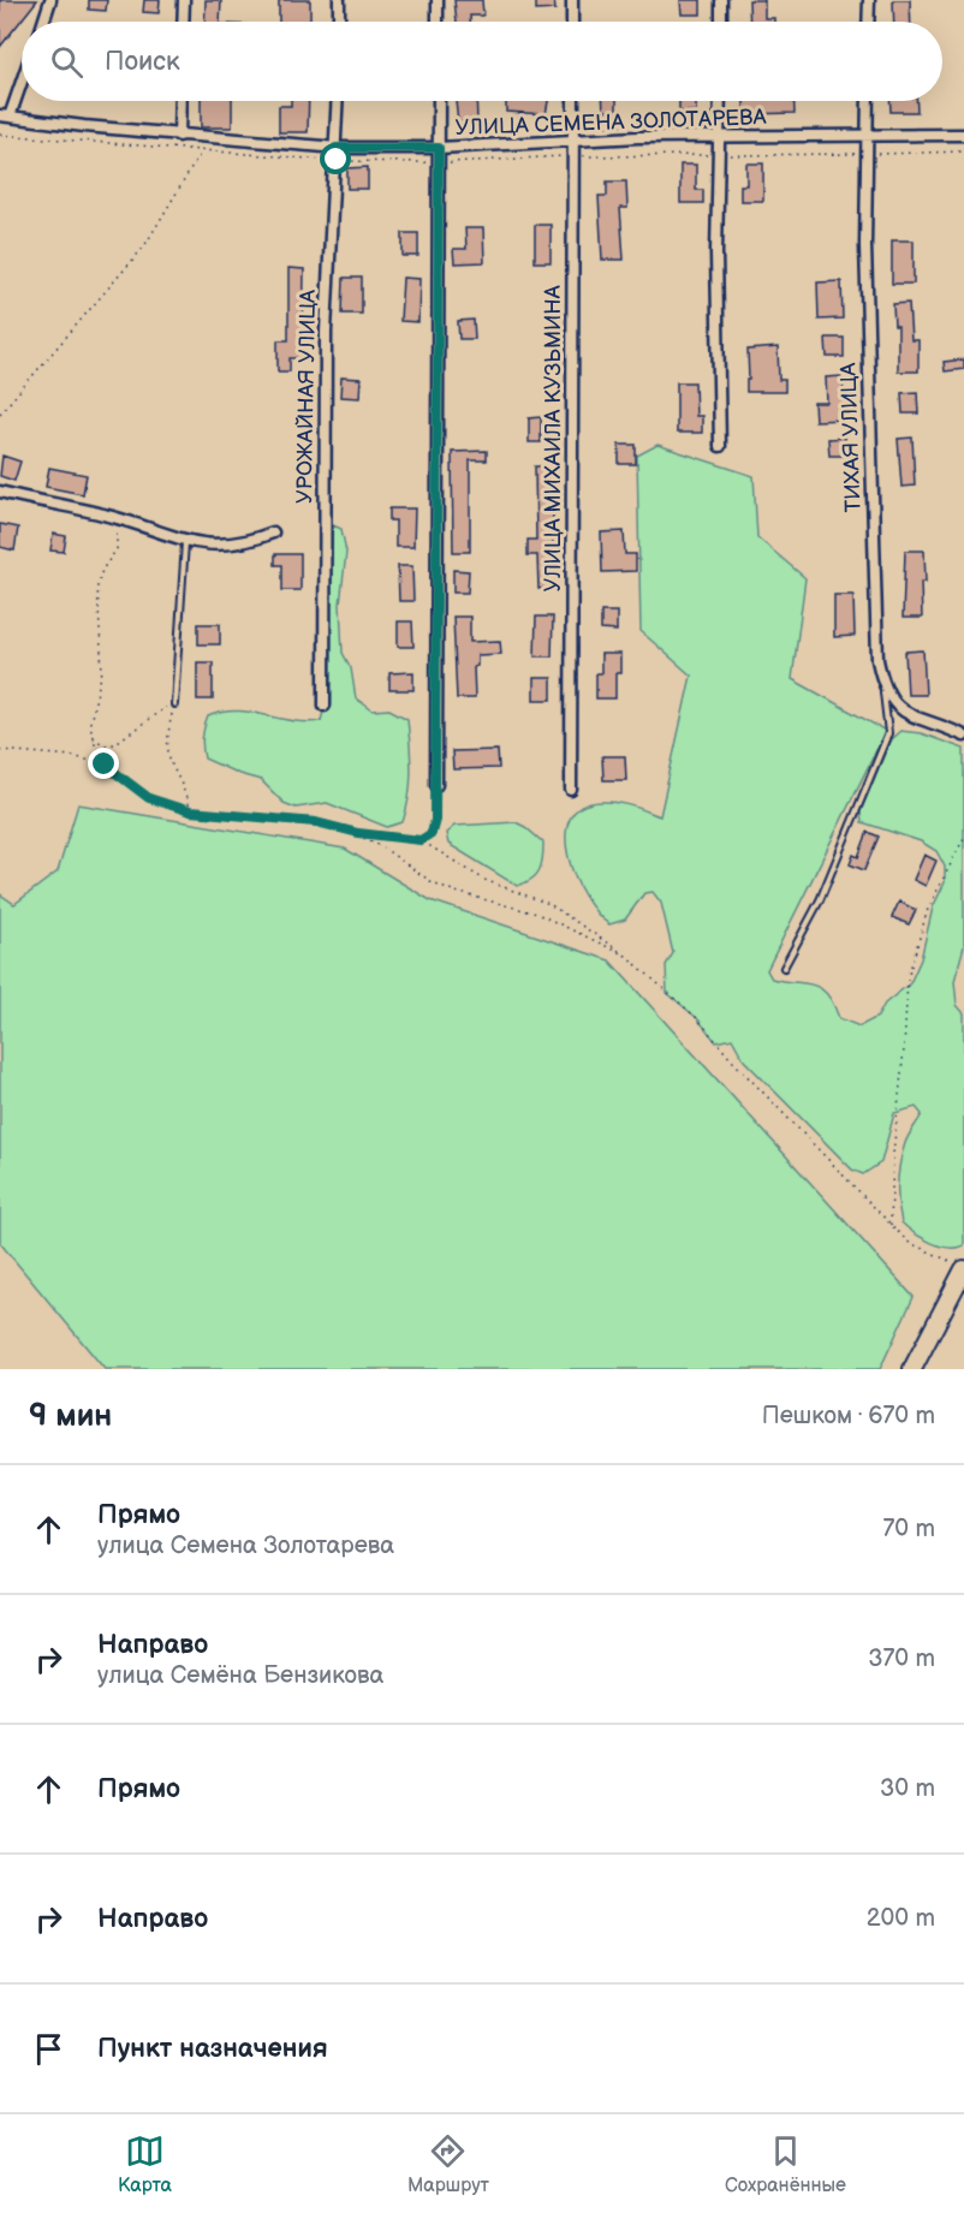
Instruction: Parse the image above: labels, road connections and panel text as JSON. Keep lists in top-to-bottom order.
{
  "streets": {
    "street": [
      "УЛИЦА СЕМЕНА ЗОЛОТАРЕВА",
      "УРОЖАЙНАЯ УЛИЦА",
      "ТИХАЯ УЛИЦА",
      "УЛИЦА МИХАИЛА КУЗЬМИНА"
    ]
  },
  "crossings": [
    ["УЛИЦА СЕМЕНА ЗОЛОТАРЕВА", "УРОЖАЙНАЯ УЛИЦА"],
    ["УЛИЦА СЕМЕНА ЗОЛОТАРЕВА", "ТИХАЯ УЛИЦА"],
    ["УЛИЦА СЕМЕНА ЗОЛОТАРЕВА", "УЛИЦА МИХАИЛА КУЗЬМИНА"]
  ],
  "page": {
    "search": "Поиск",
    "heading": ["9 мин", "Пешком · 670 m"],
    "list": [
      ["Прямо", "улица Семена Золотарева", "70 m"],
      ["Направо", "улица Семёна Бензикова", "370 m"],
      ["Прямо", "30 m"],
      ["Направо", "200 m"],
      "Пункт назначения"
    ],
    "nav": ["Карта", "Маршрут", "Сохранённые"]
  }
}
